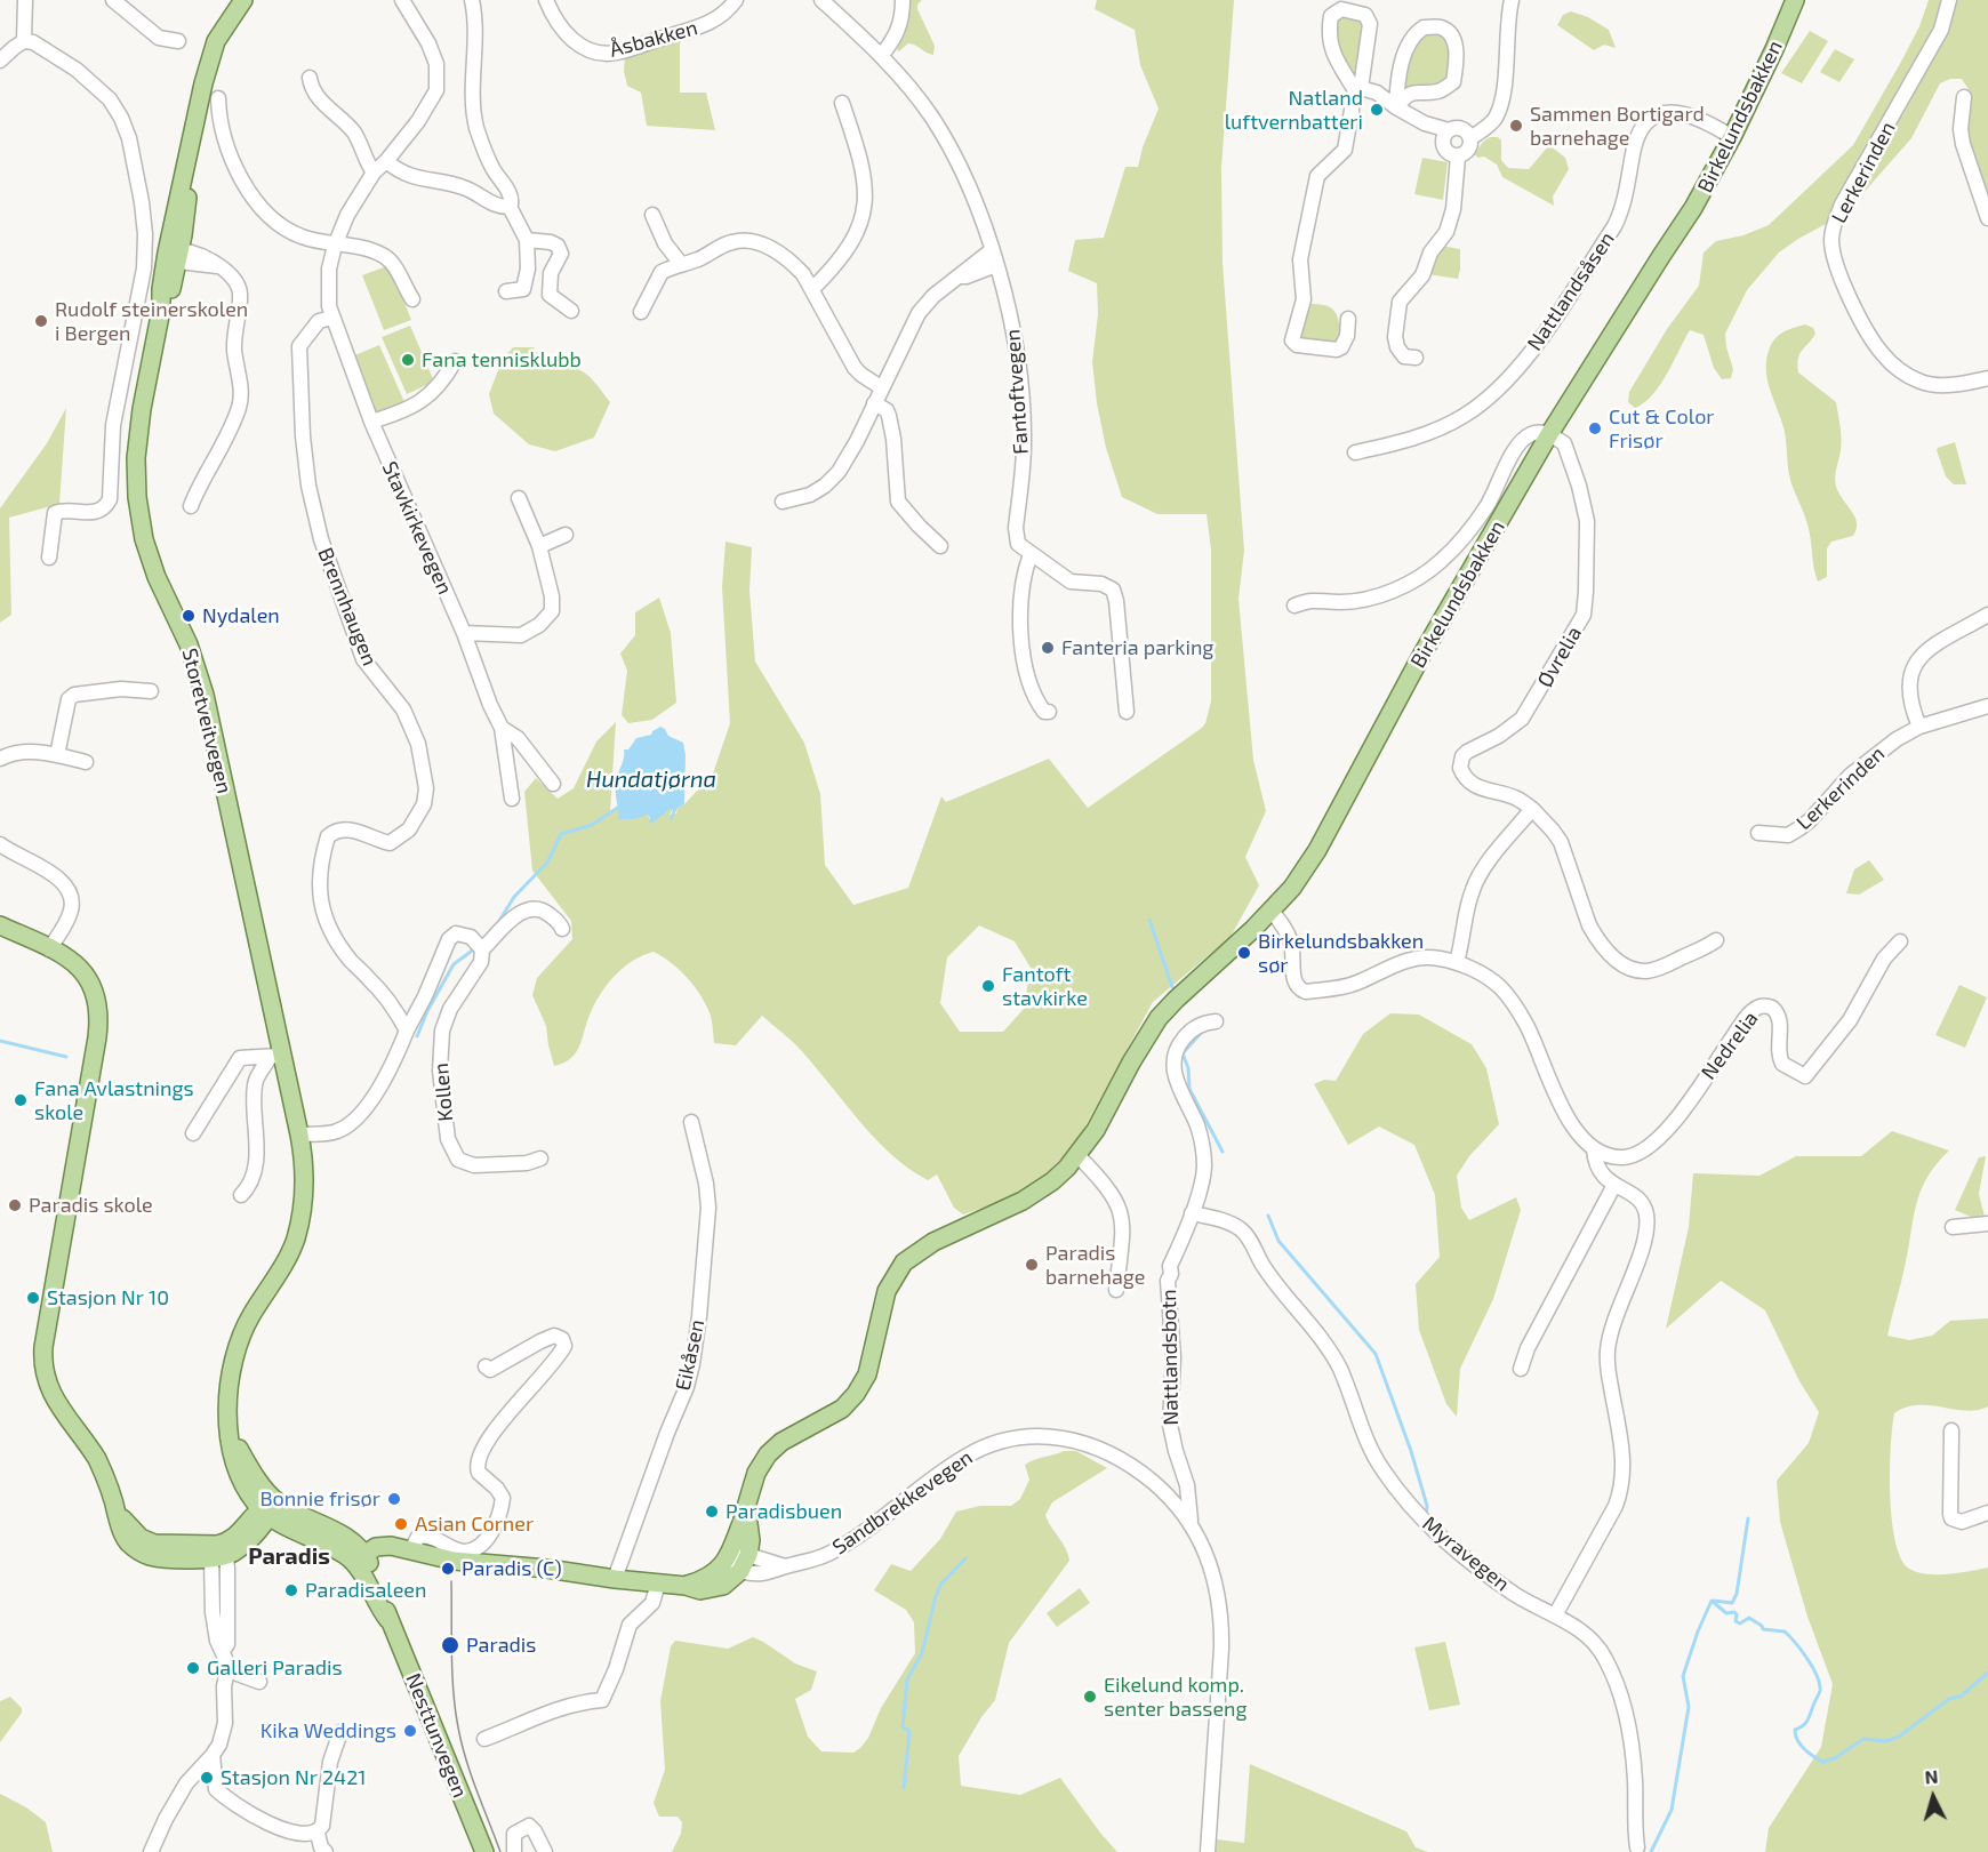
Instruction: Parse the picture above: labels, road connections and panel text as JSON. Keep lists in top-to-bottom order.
{
  "streets": {
    "main road": ["Birkelundsbakken", "Storetveitvegen", "Nesttunvegen"],
    "street": [
      "Åsbakken",
      "Lerkerinden",
      "Nattlandsåsen",
      "Fantoftvegen",
      "Stavkirkevegen",
      "Brennhaugen",
      "Øvrelia",
      "Nedrelia",
      "Kollen",
      "Eikåsen",
      "Nattlandsbotn",
      "Sandbrekkevegen",
      "Myravegen"
    ]
  },
  "crossings": [
    ["Birkelundsbakken", "Nattlandsåsen"],
    ["Birkelundsbakken", "Øvrelia"],
    ["Stavkirkevegen", "Brennhaugen"],
    ["Nattlandsbotn", "Sandbrekkevegen"],
    ["Nattlandsbotn", "Myravegen"]
  ],
  "districts": ["Paradis"],
  "water": ["Hundatjørna"],
  "places": [
    "Natland luftvernbatteri",
    "Sammen Bortigard barnehage",
    "Rudolf steinerskolen i Bergen",
    "Fana tennisklubb",
    "Cut & Color Frisør",
    "Nydalen",
    "Fanteria parking",
    "Birkelundsbakken sør",
    "Fantoft stavkirke",
    "Fana Avlastnings skole",
    "Paradis skole",
    "Paradis barnehage",
    "Stasjon Nr 10",
    "Bonnie frisør",
    "Paradisbuen",
    "Asian Corner",
    "Paradis (C)",
    "Paradisaleen",
    "Paradis",
    "Galleri Paradis",
    "Eikelund komp. senter basseng",
    "Kika Weddings",
    "Stasjon Nr 2421"
  ],
  "north": "top"
}
